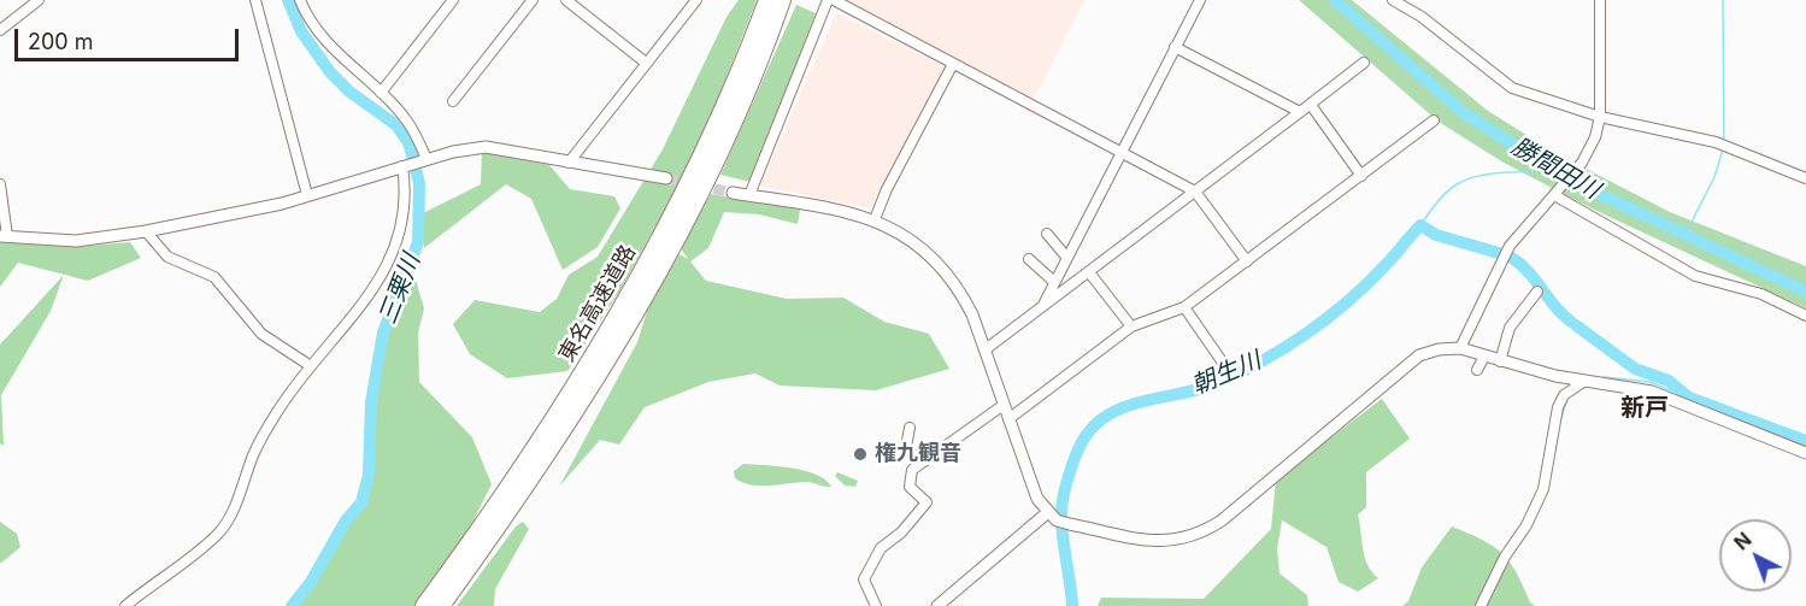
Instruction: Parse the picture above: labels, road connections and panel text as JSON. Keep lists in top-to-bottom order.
{
  "streets": {
    "highway": ["東名高速道路"]
  },
  "districts": ["新戸"],
  "water": ["勝間田川", "三栗川", "朝生川"],
  "places": ["権九観音"],
  "scale_bar": "200 m",
  "north": "top left"
}
